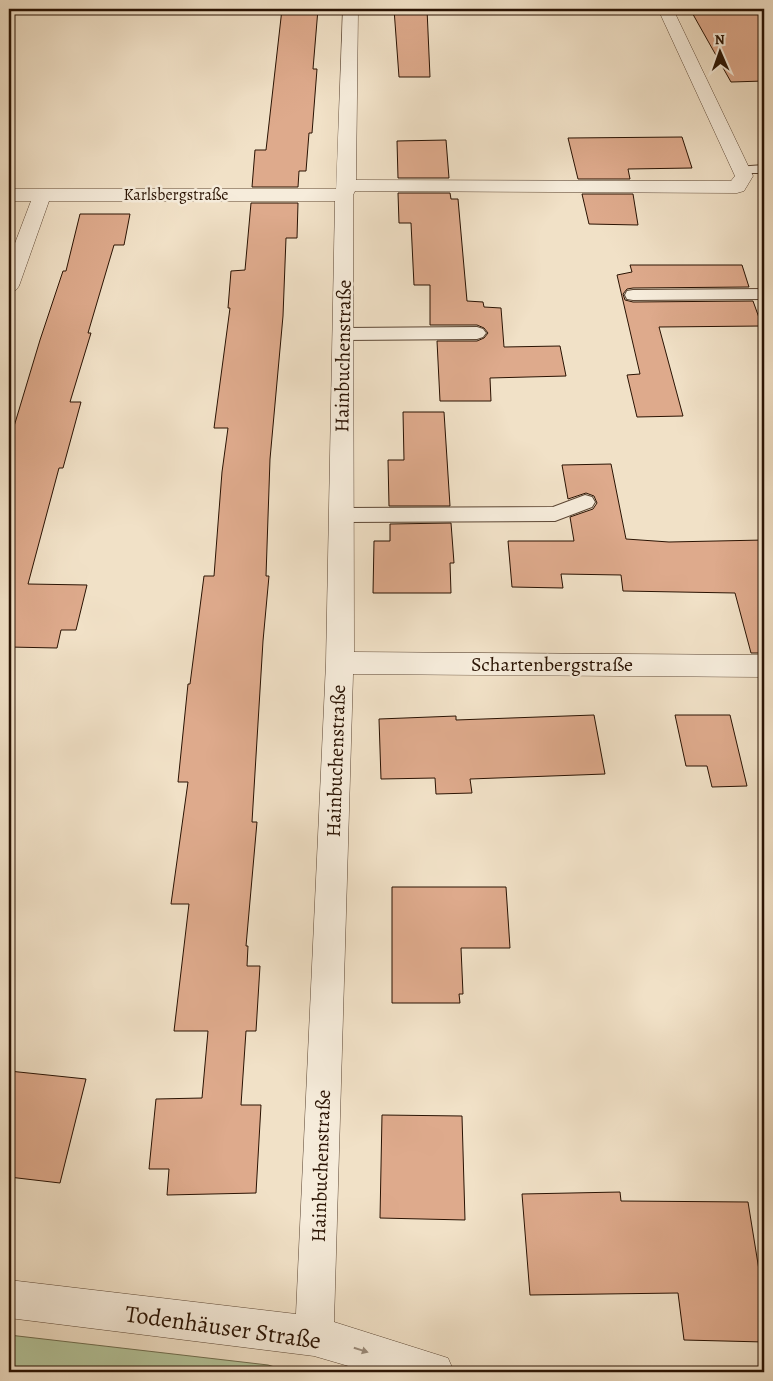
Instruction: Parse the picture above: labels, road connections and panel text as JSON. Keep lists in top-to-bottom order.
{
  "streets": {
    "street": [
      "Karlsbergstraße",
      "Hainbuchenstraße",
      "Schartenbergstraße",
      "Todenhäuser Straße"
    ]
  },
  "crossings": [
    ["Karlsbergstraße", "Hainbuchenstraße"],
    ["Hainbuchenstraße", "Schartenbergstraße"],
    ["Hainbuchenstraße", "Todenhäuser Straße"]
  ],
  "north": "top"
}
